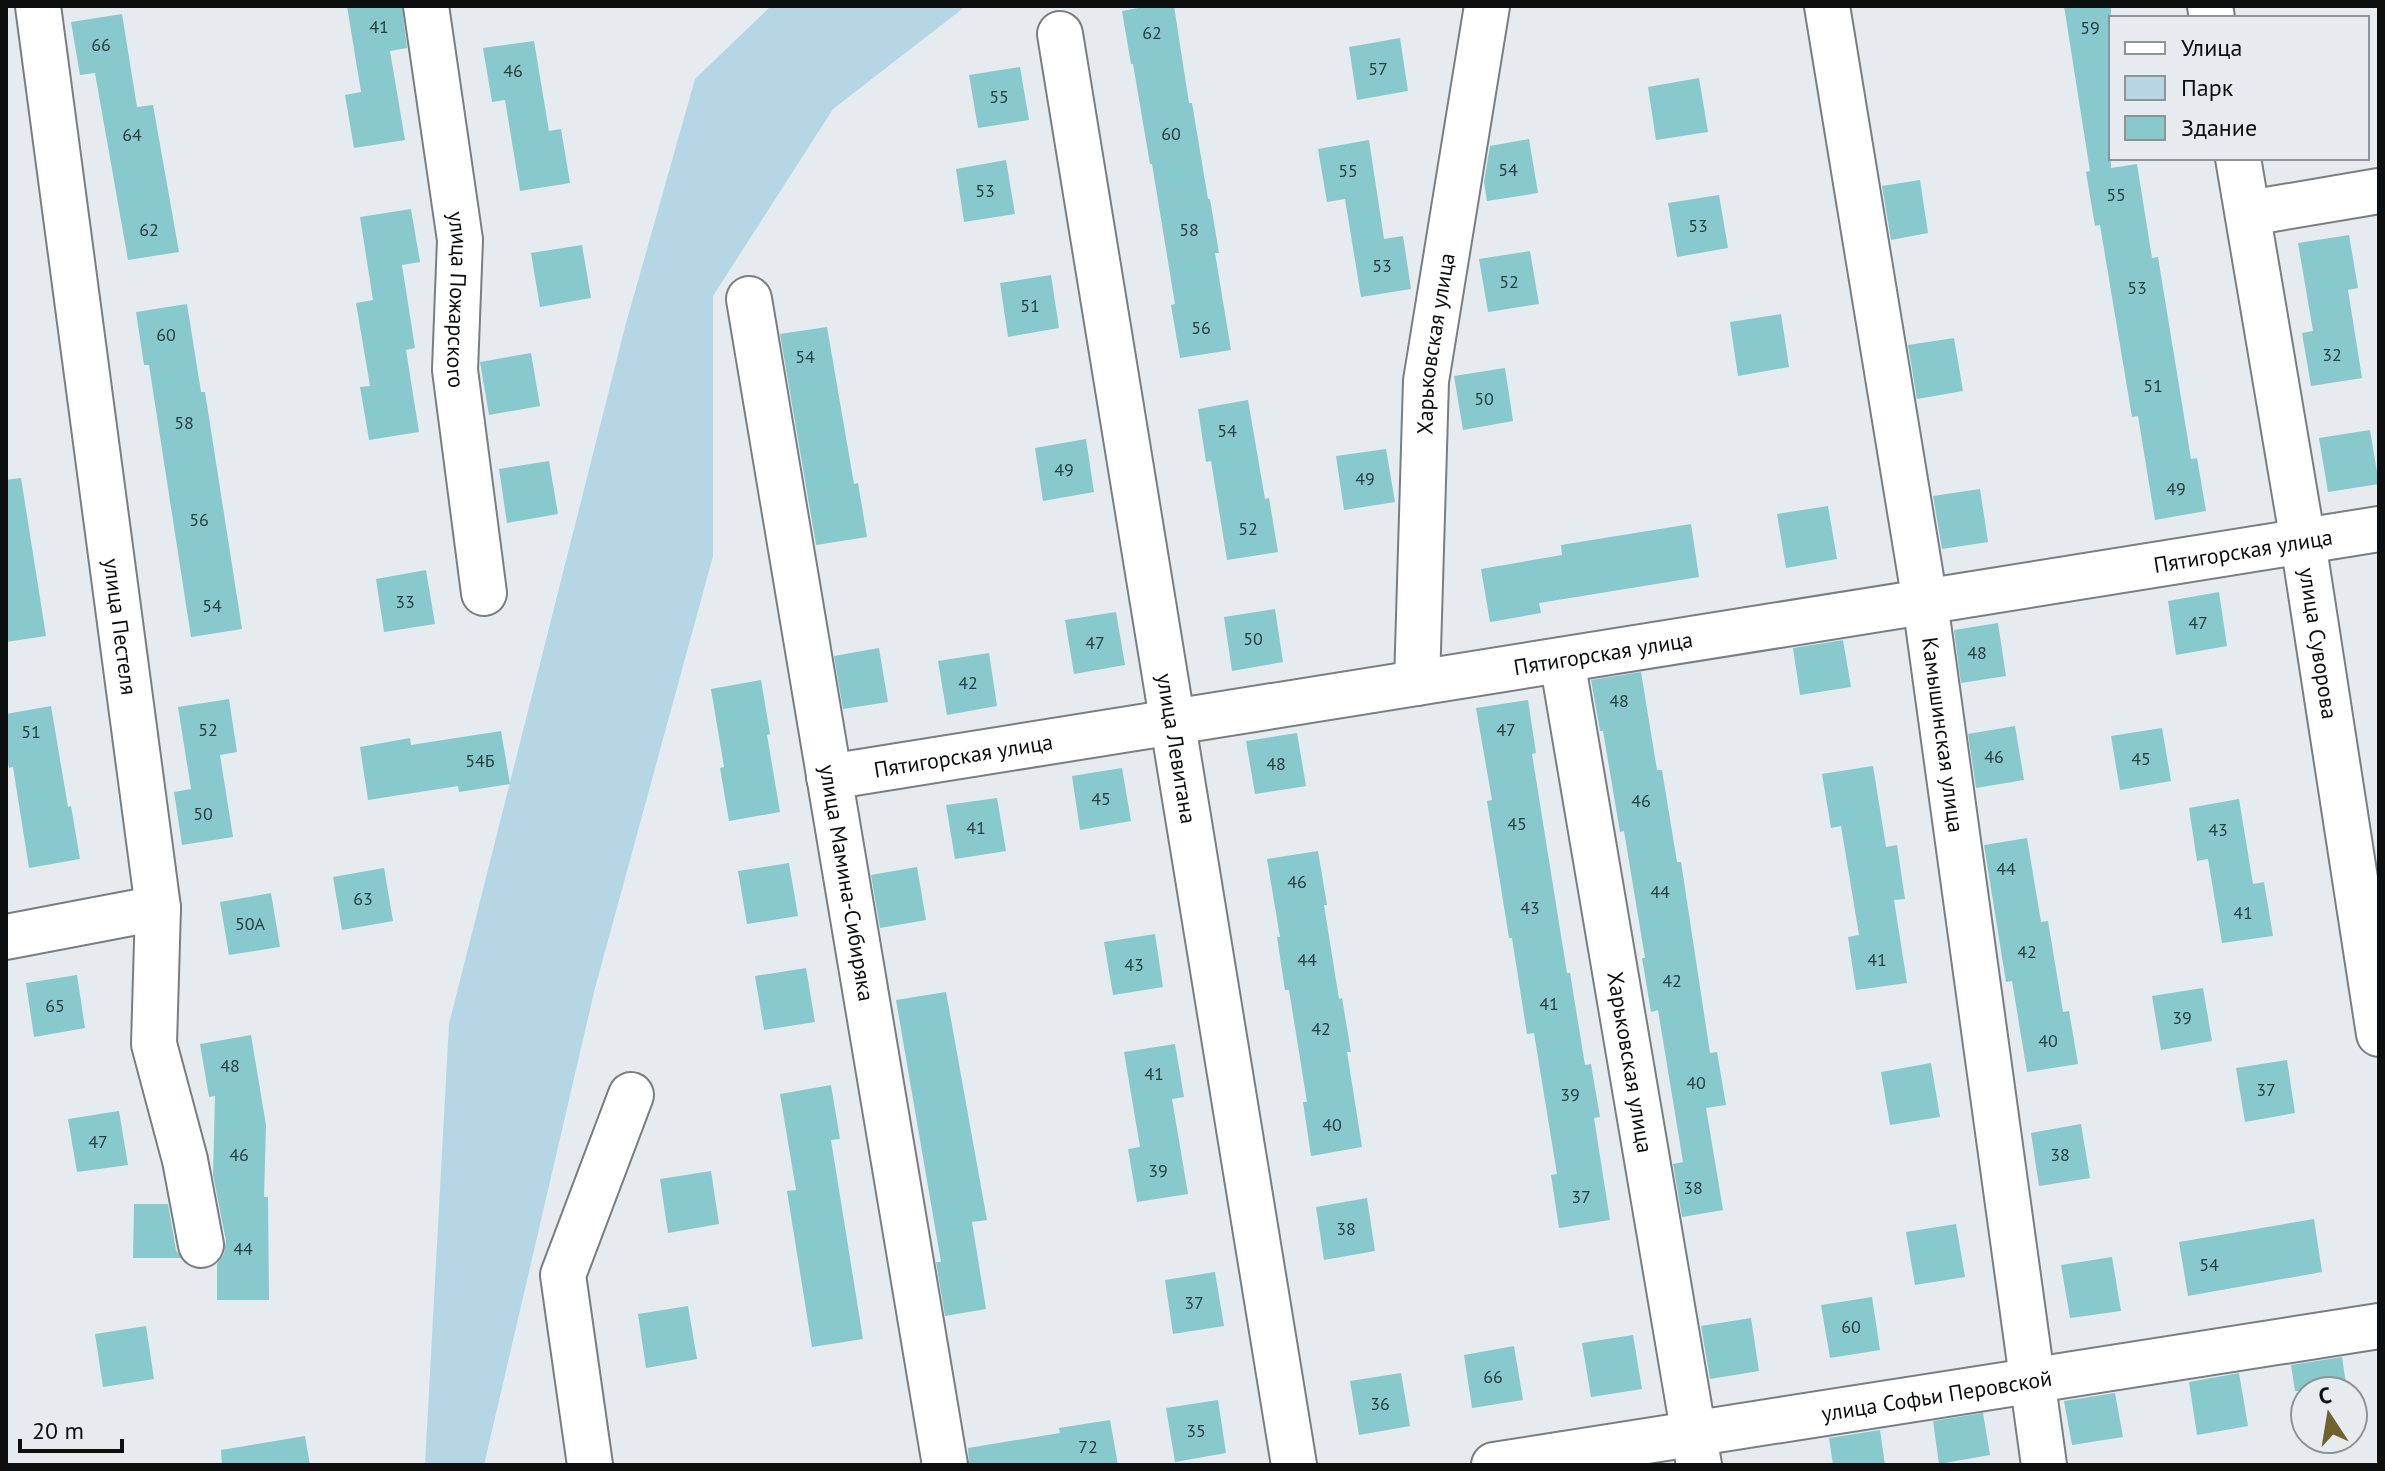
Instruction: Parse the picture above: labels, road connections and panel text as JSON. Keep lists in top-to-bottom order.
{
  "streets": {
    "street": [
      "улица Пожарского",
      "Харьковская улица",
      "Пятигорская улица",
      "улица Пестеля",
      "улица Суворова",
      "Камышинская улица",
      "улица Левитана",
      "улица Мамина-Сибиряка",
      "улица Софьи Перовской"
    ]
  },
  "crossings": [
    ["Харьковская улица", "Пятигорская улица"],
    ["Харьковская улица", "улица Софьи Перовской"],
    ["Пятигорская улица", "улица Суворова"],
    ["Пятигорская улица", "Камышинская улица"],
    ["Пятигорская улица", "улица Левитана"],
    ["Пятигорская улица", "улица Мамина-Сибиряка"],
    ["Камышинская улица", "улица Софьи Перовской"]
  ],
  "house_numbers": [
    "41",
    "59",
    "62",
    "66",
    "57",
    "46",
    "55",
    "60",
    "64",
    "54",
    "55",
    "53",
    "55",
    "53",
    "62",
    "58",
    "53",
    "52",
    "53",
    "51",
    "56",
    "60",
    "32",
    "54",
    "51",
    "50",
    "58",
    "54",
    "49",
    "49",
    "49",
    "56",
    "52",
    "33",
    "54",
    "47",
    "50",
    "47",
    "48",
    "42",
    "48",
    "52",
    "47",
    "51",
    "46",
    "45",
    "54Б",
    "48",
    "45",
    "46",
    "50",
    "45",
    "41",
    "43",
    "44",
    "46",
    "44",
    "63",
    "43",
    "41",
    "50А",
    "42",
    "44",
    "41",
    "43",
    "42",
    "41",
    "65",
    "39",
    "42",
    "40",
    "48",
    "41",
    "40",
    "37",
    "39",
    "40",
    "47",
    "46",
    "38",
    "39",
    "38",
    "37",
    "38",
    "44",
    "54",
    "37",
    "60",
    "66",
    "36",
    "35",
    "72"
  ],
  "legend": ["Улица", "Парк", "Здание"],
  "scale_bar": "20 m",
  "north": "top"
}
